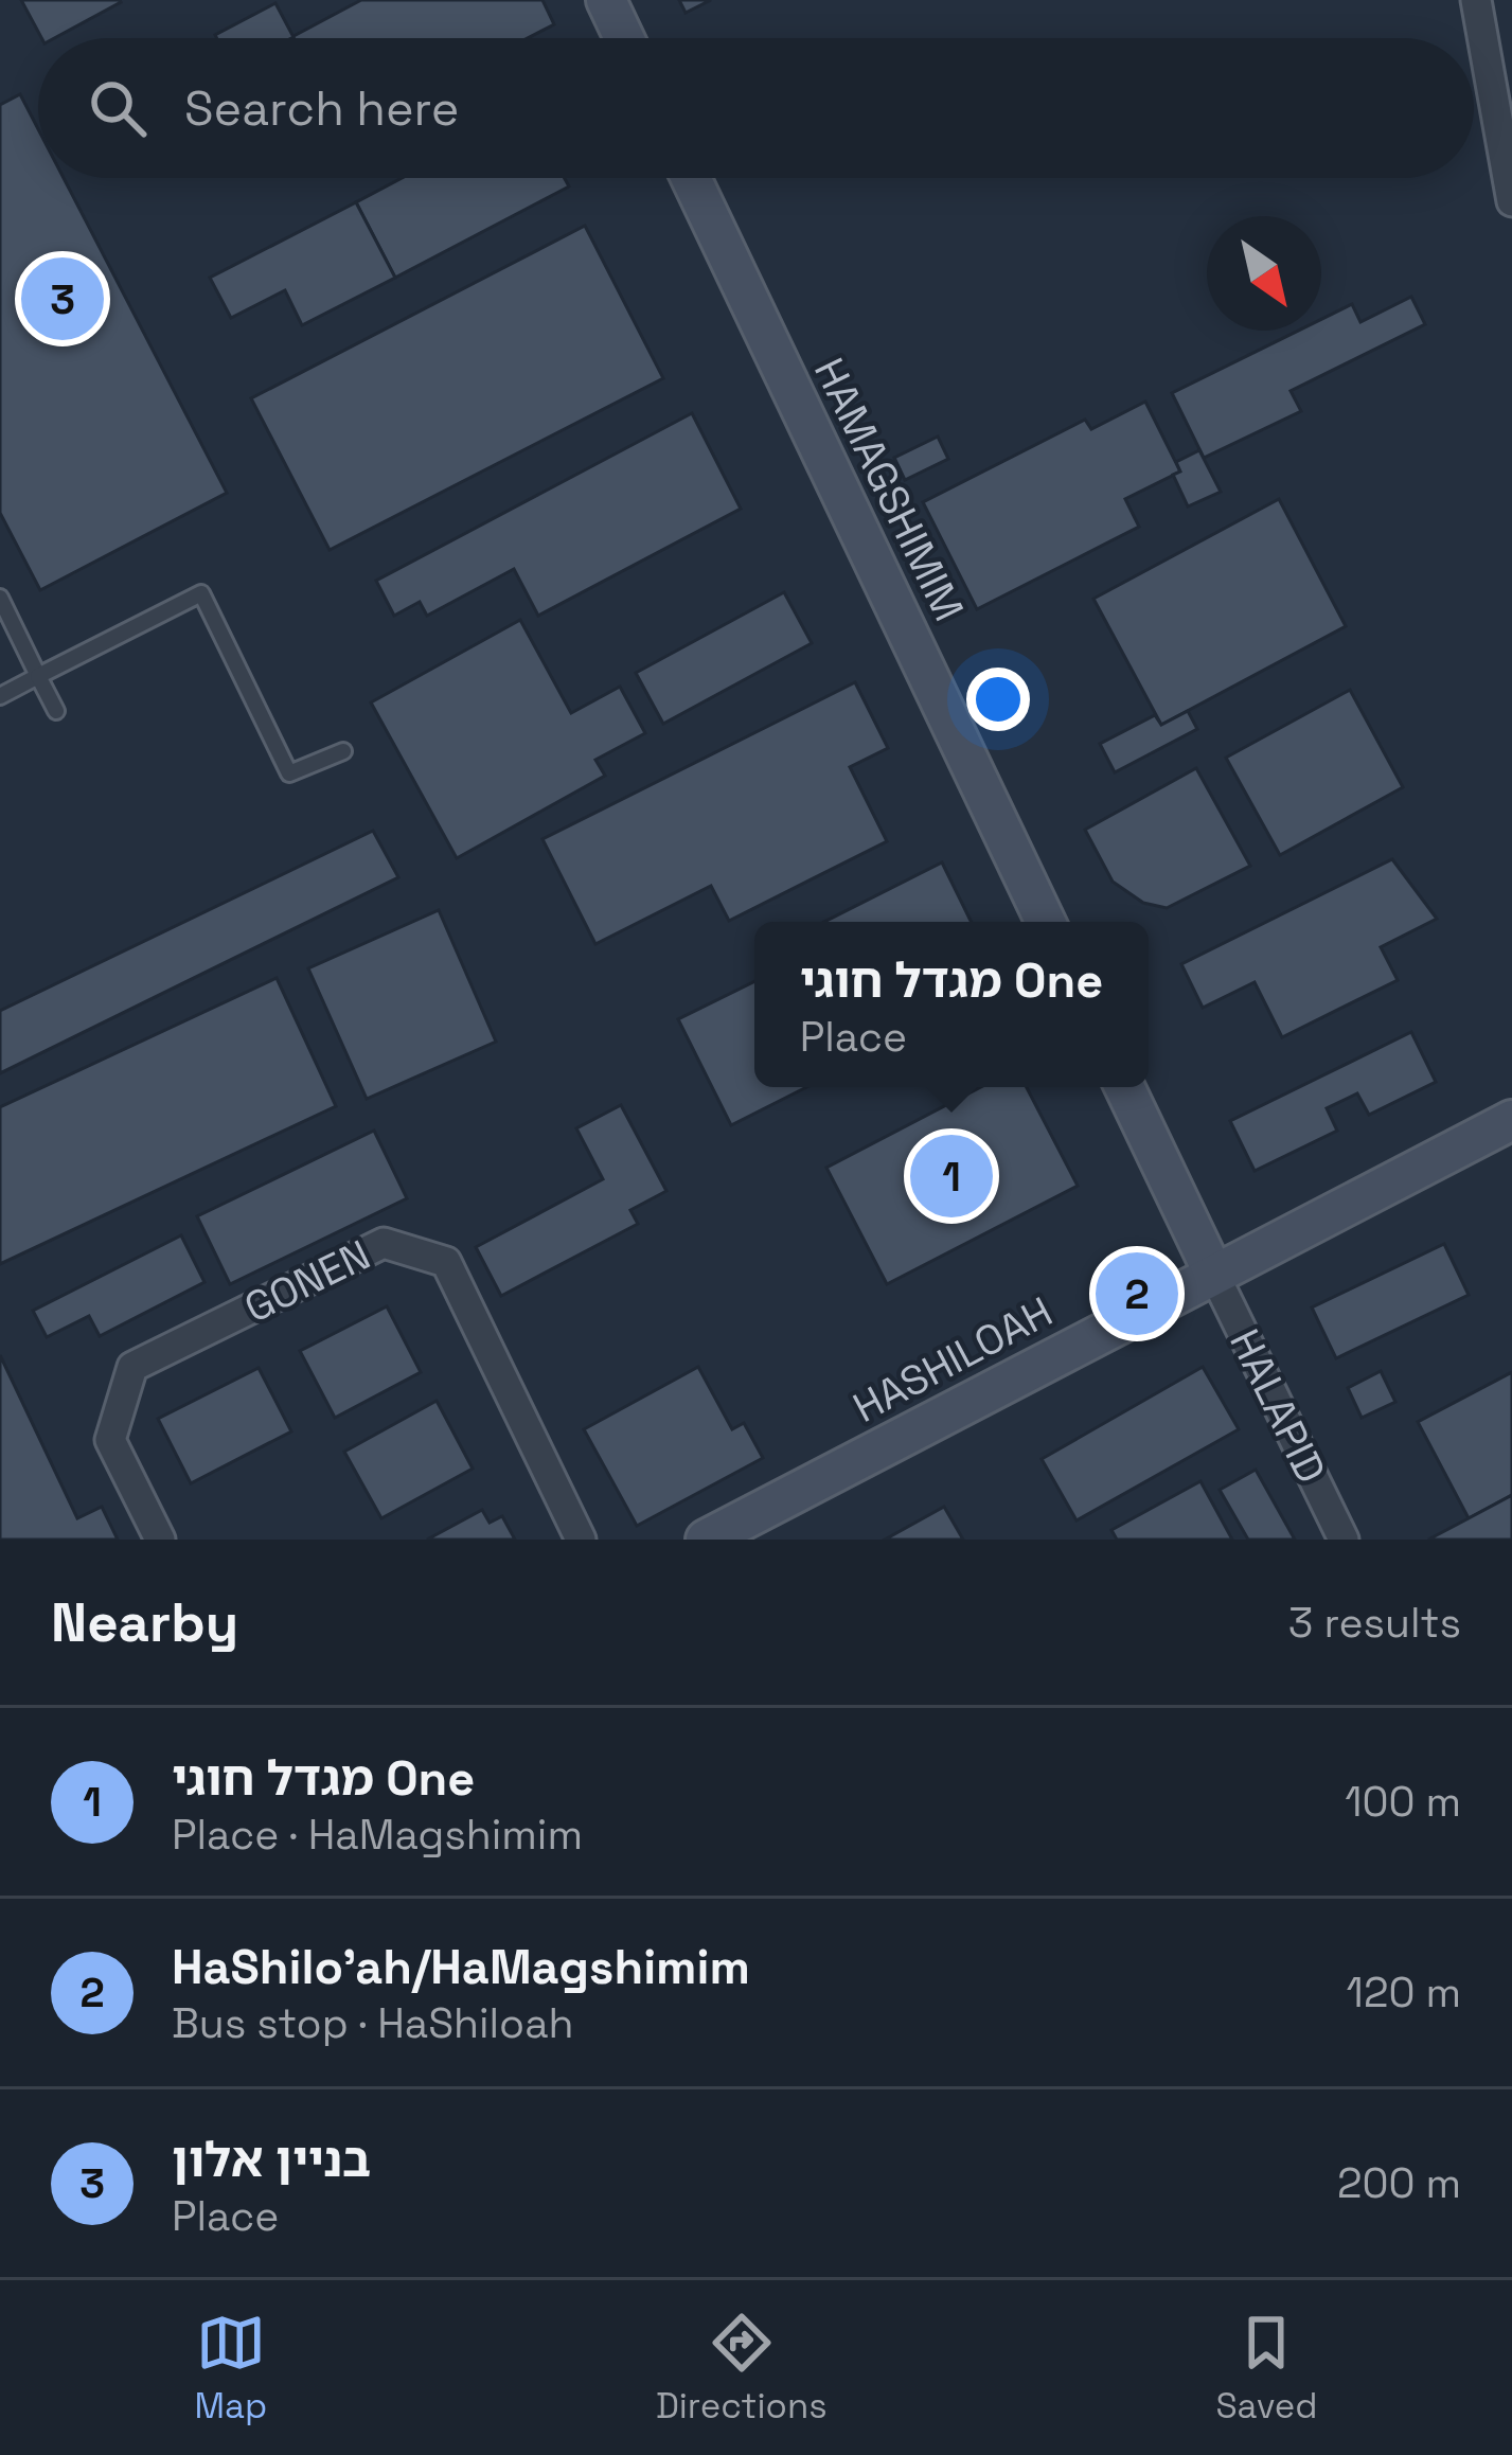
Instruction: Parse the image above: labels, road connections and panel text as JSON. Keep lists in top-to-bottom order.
{
  "streets": {
    "street": [
      "HAMAGSHIMIM",
      "GONEN",
      "HASHILOAH",
      "HALAPID"
    ]
  },
  "crossings": [
    ["HASHILOAH", "HALAPID"]
  ],
  "north": "bottom right",
  "page": {
    "search": "Search here",
    "pins": ["3", "1", "2"],
    "popup": ["מגדל חוגי One", "Place"],
    "heading": ["Nearby", "3 results"],
    "list": [
      {
        "mark": "1",
        "name": "מגדל חוגי One",
        "note": "Place · HaMagshimim",
        "value": "100 m"
      },
      {
        "mark": "2",
        "name": "HaShilo'ah/HaMagshimim",
        "note": "Bus stop · HaShiloah",
        "value": "120 m"
      },
      {
        "mark": "3",
        "name": "בניין אלון",
        "note": "Place",
        "value": "200 m"
      }
    ],
    "nav": ["Map", "Directions", "Saved"]
  }
}
